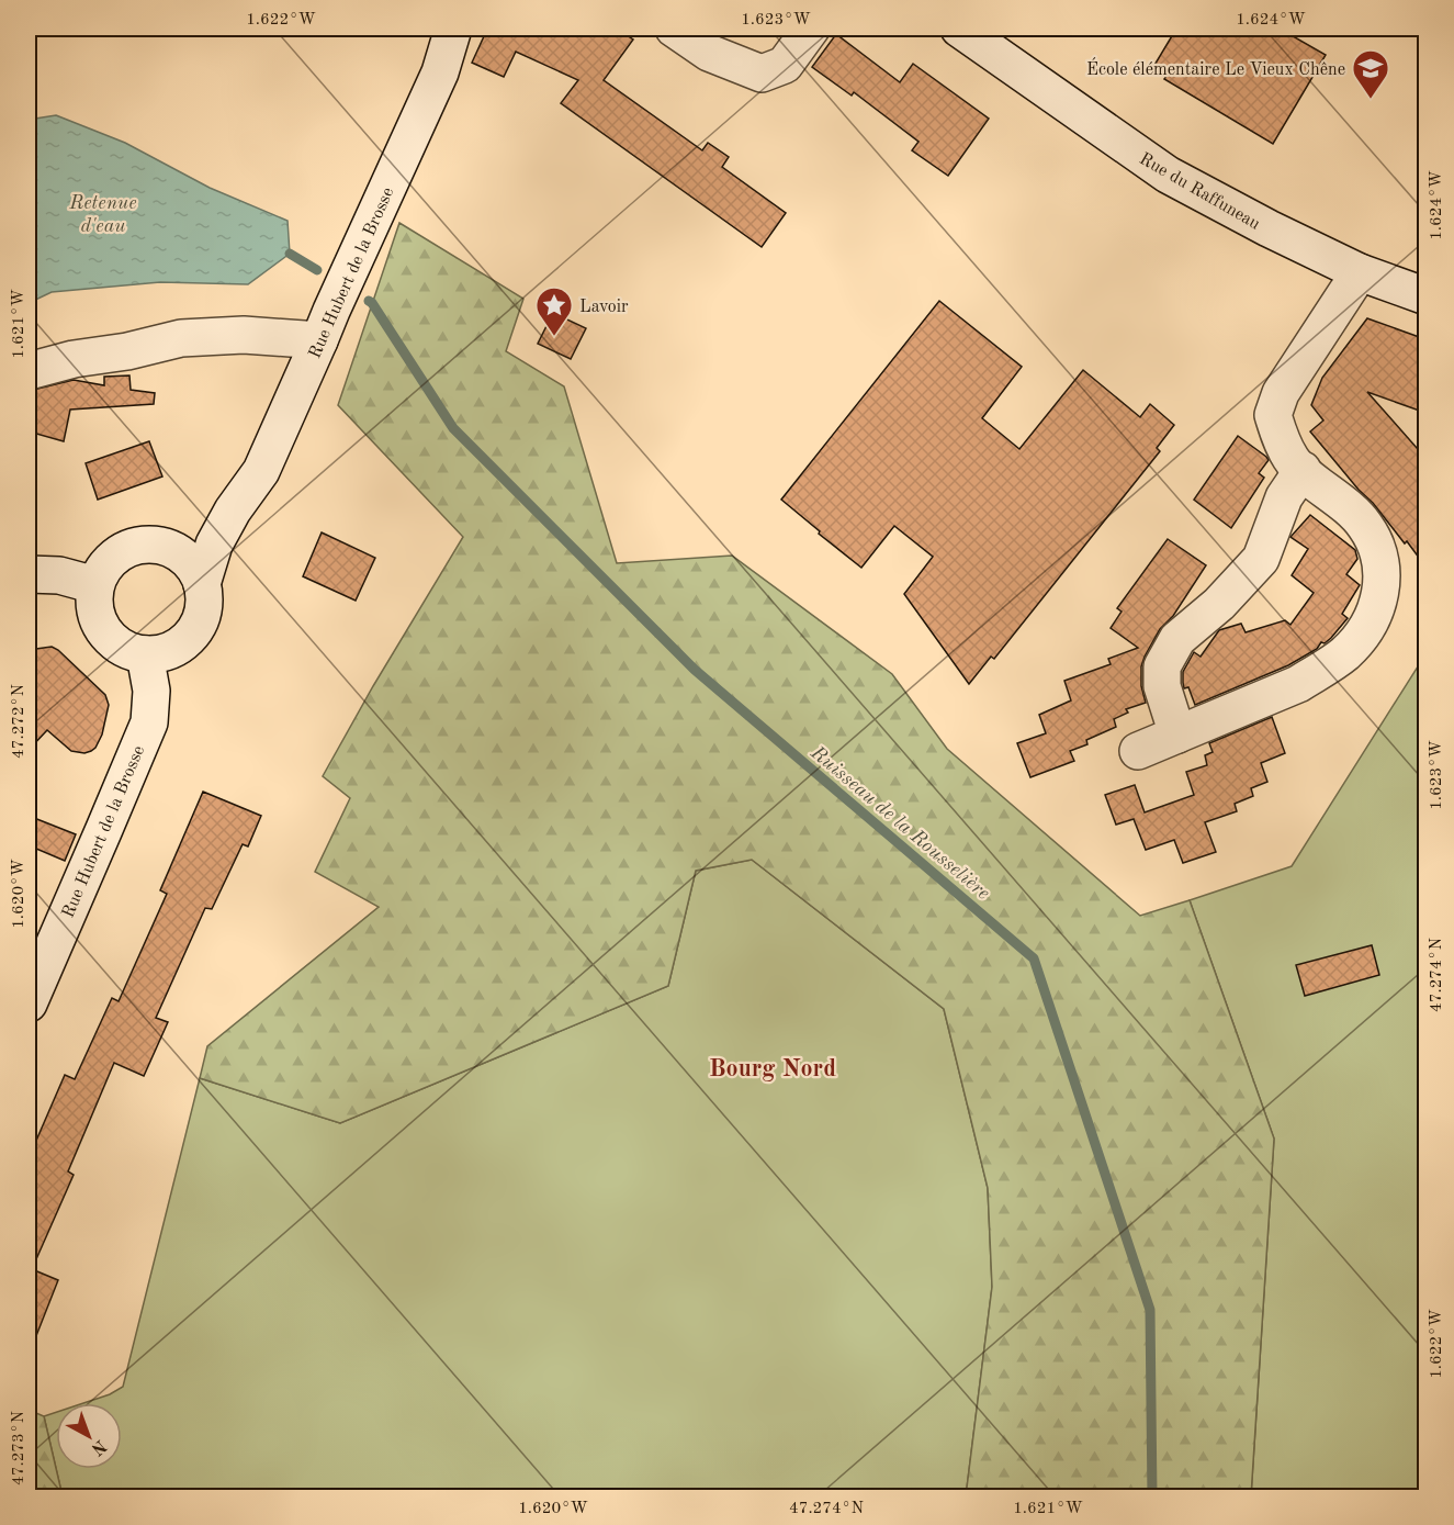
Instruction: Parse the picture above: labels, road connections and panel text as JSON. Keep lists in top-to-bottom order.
{
  "streets": {
    "street": ["Rue du Raffuneau", "Rue Hubert de la Brosse"]
  },
  "districts": ["Bourg Nord"],
  "water": ["Retenue d'eau", "Ruisseau de la Rousselière"],
  "places": {
    "school or university": ["École élémentaire Le Vieux Chêne"],
    "place": ["Lavoir"]
  },
  "north": "bottom right",
  "coordinates": [
    "1.622°W",
    "1.623°W",
    "1.624°W",
    "1.621°W",
    "47.272°N",
    "1.620°W",
    "47.274°N",
    "47.273°N"
  ]
}
